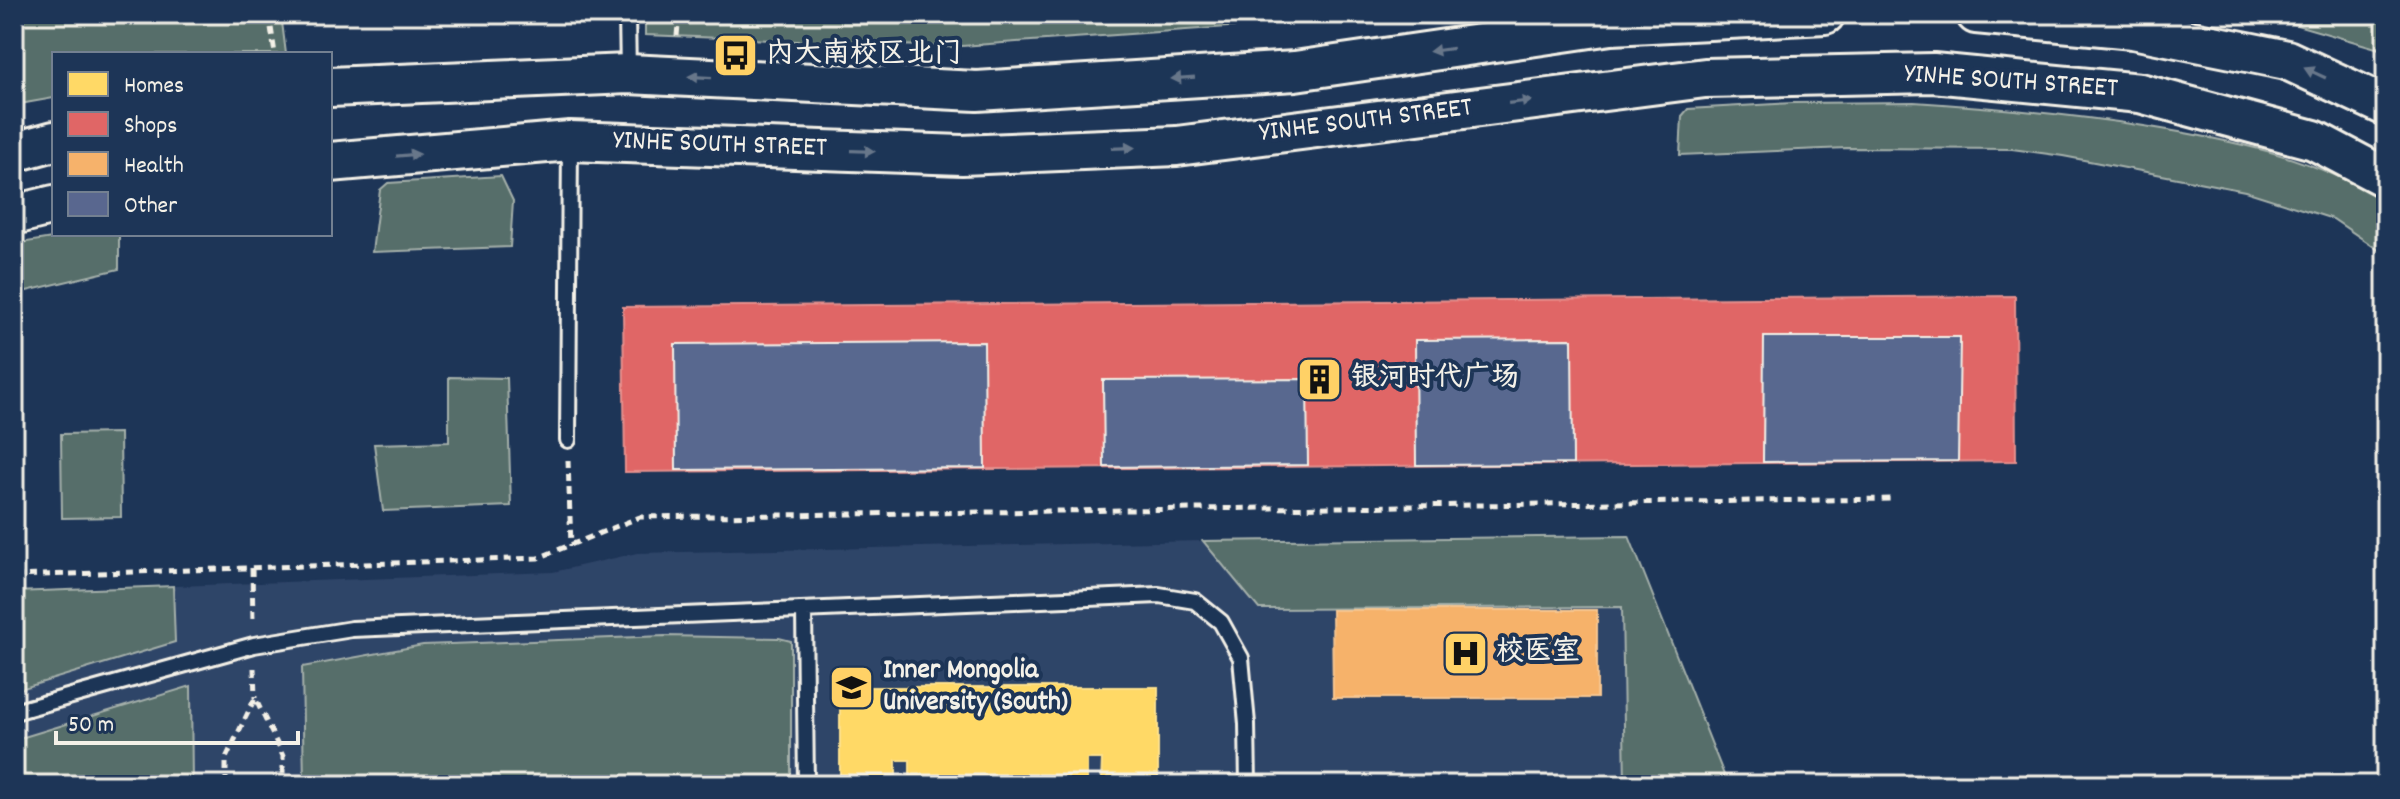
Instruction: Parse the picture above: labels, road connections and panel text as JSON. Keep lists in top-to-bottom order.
{
  "streets": {
    "main road": ["YINHE SOUTH STREET"]
  },
  "places": {
    "bus stop": ["内大南校区北门"],
    "building": ["银河时代广场"],
    "hospital": ["校医室"],
    "school or university": ["Inner Mongolia University (South)"]
  },
  "legend": [
    "Homes",
    "Shops",
    "Health",
    "Other"
  ],
  "scale_bar": "50 m"
}
